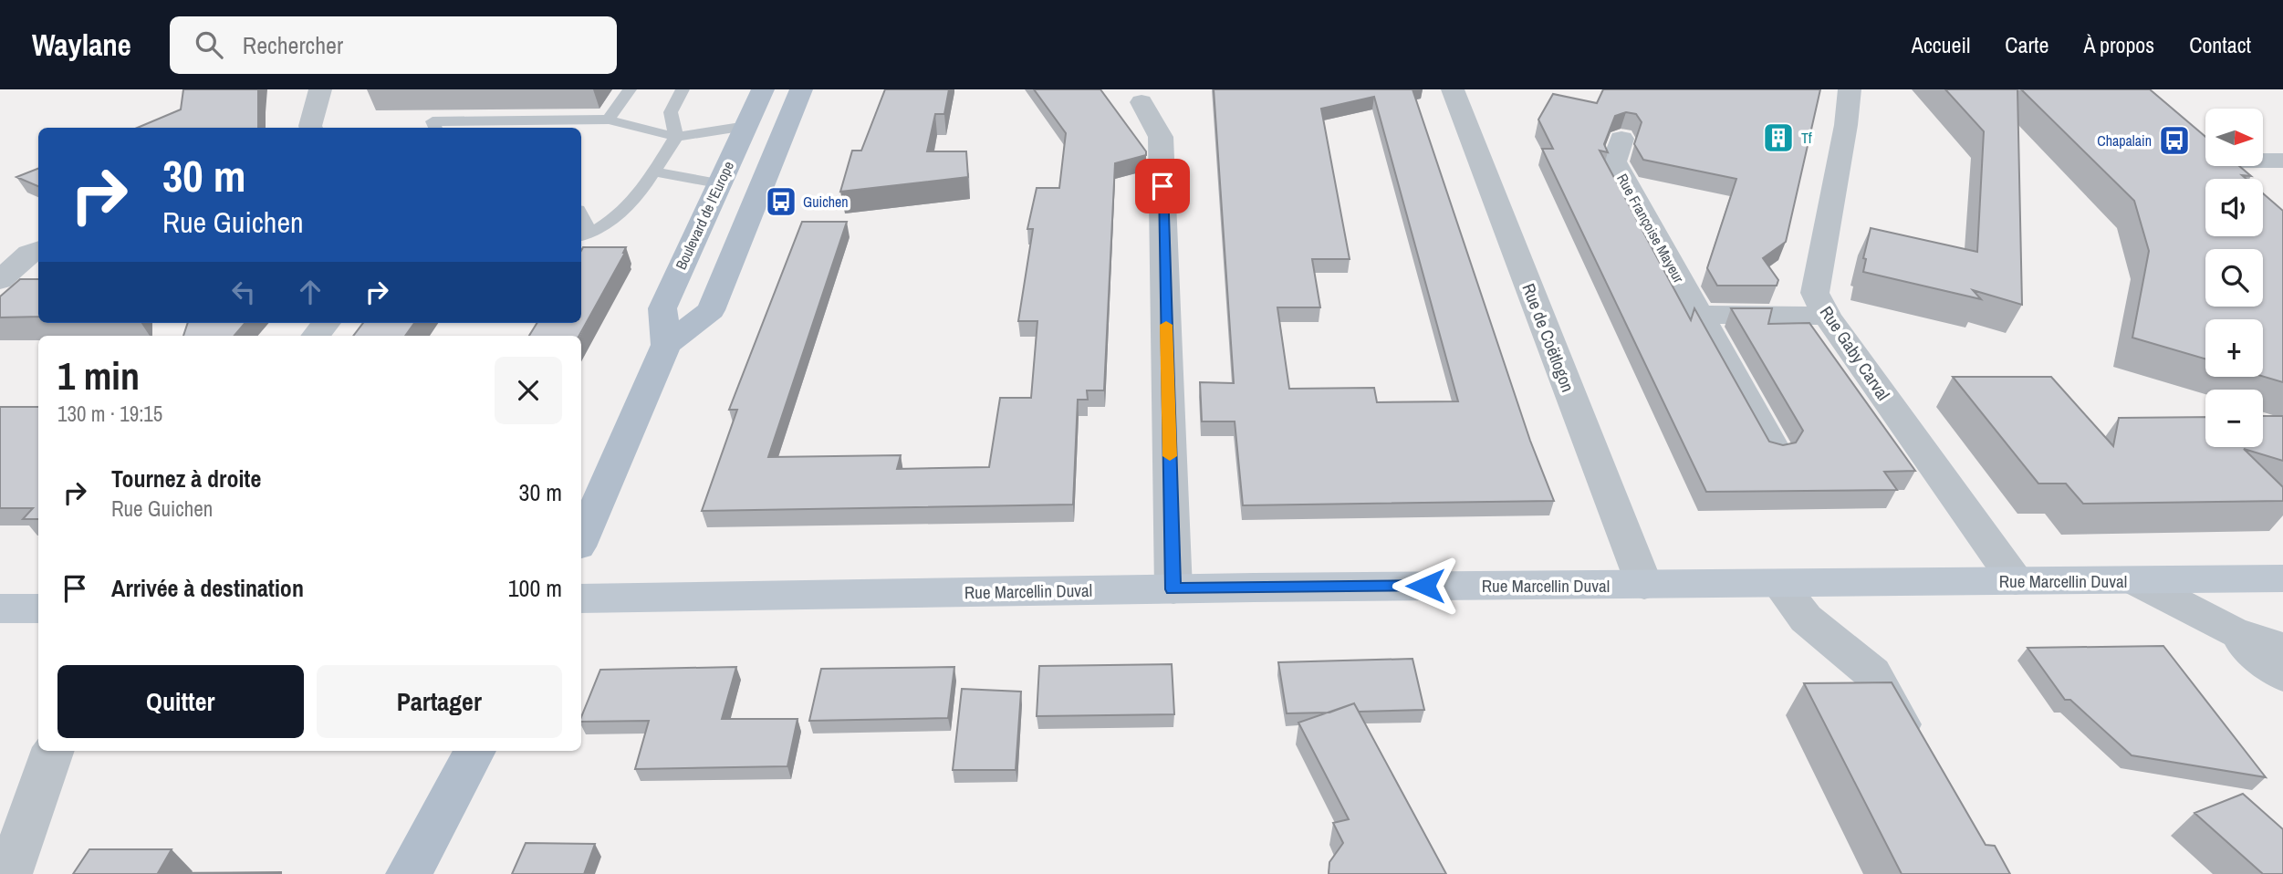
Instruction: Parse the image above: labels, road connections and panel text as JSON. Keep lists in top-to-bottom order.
{
  "streets": {
    "main road": ["Boulevard de l'Europe", "Rue Marcellin Duval"],
    "street": ["Rue Françoise Mayeur", "Rue de Coëtlogon", "Rue Gaby Carval"]
  },
  "crossings": [
    ["Rue de Coëtlogon", "Rue Marcellin Duval"],
    ["Rue Gaby Carval", "Rue Marcellin Duval"]
  ],
  "places": {
    "building": ["Tf"],
    "bus stop": ["Chapalain", "Guichen"]
  },
  "north": "right",
  "page": {
    "header": "Waylane",
    "search": "Rechercher",
    "nav": [
      "Accueil",
      "Carte",
      "À propos",
      "Contact"
    ],
    "map_buttons": ["+", "−"],
    "turn": ["30 m", "Rue Guichen"],
    "heading": ["1 min", "130 m · 19:15"],
    "list": [
      {
        "name": "Tournez à droite",
        "note": "Rue Guichen",
        "value": "30 m"
      },
      {
        "name": "Arrivée à destination",
        "value": "100 m"
      }
    ],
    "buttons": ["Quitter", "Partager"]
  }
}
